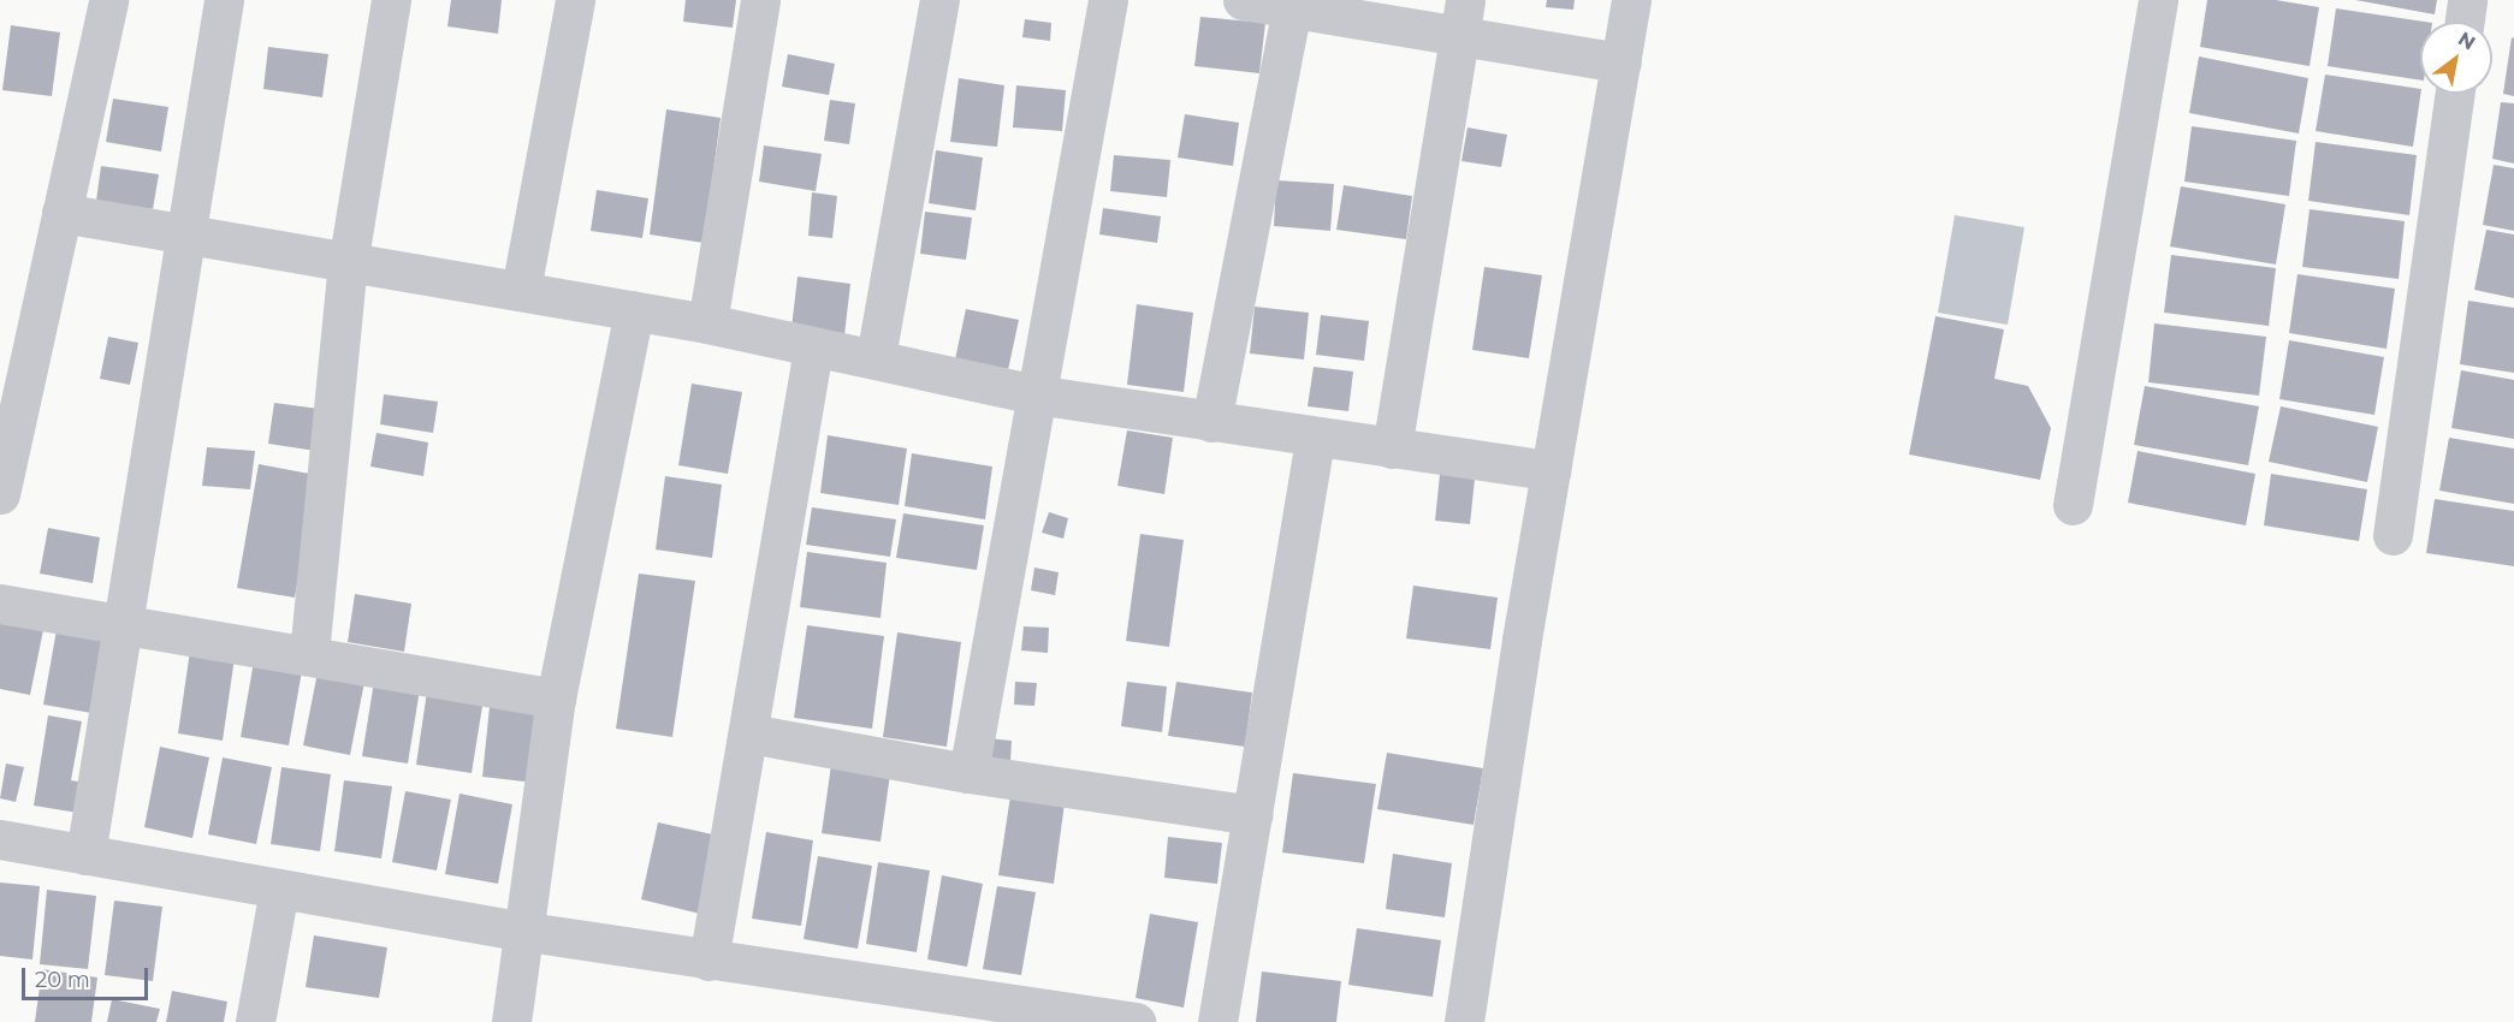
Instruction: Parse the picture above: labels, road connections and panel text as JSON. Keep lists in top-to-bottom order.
{
  "scale_bar": "20 m",
  "north": "top right"
}
